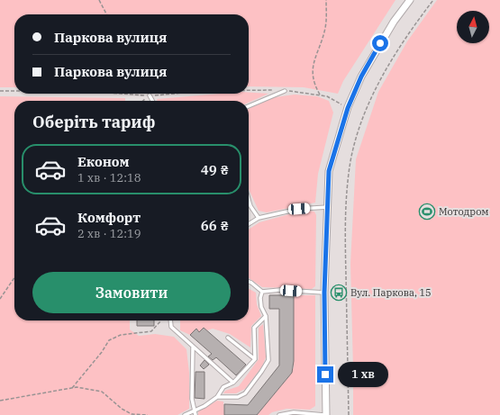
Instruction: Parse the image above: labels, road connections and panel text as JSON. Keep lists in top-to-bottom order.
{
  "places": {
    "sports": ["Мотодром"],
    "bus stop": ["Вул. Паркова, 15"]
  },
  "north": "top",
  "page": {
    "banner": ["Паркова вулиця", "Паркова вулиця"],
    "heading": "Оберіть тариф",
    "list": [
      {
        "name": "Економ",
        "note": "1 хв · 12:18",
        "value": "49 ₴"
      },
      {
        "name": "Комфорт",
        "note": "2 хв · 12:19",
        "value": "66 ₴"
      }
    ],
    "buttons": "Замовити",
    "bubble": "1 хв"
  }
}
